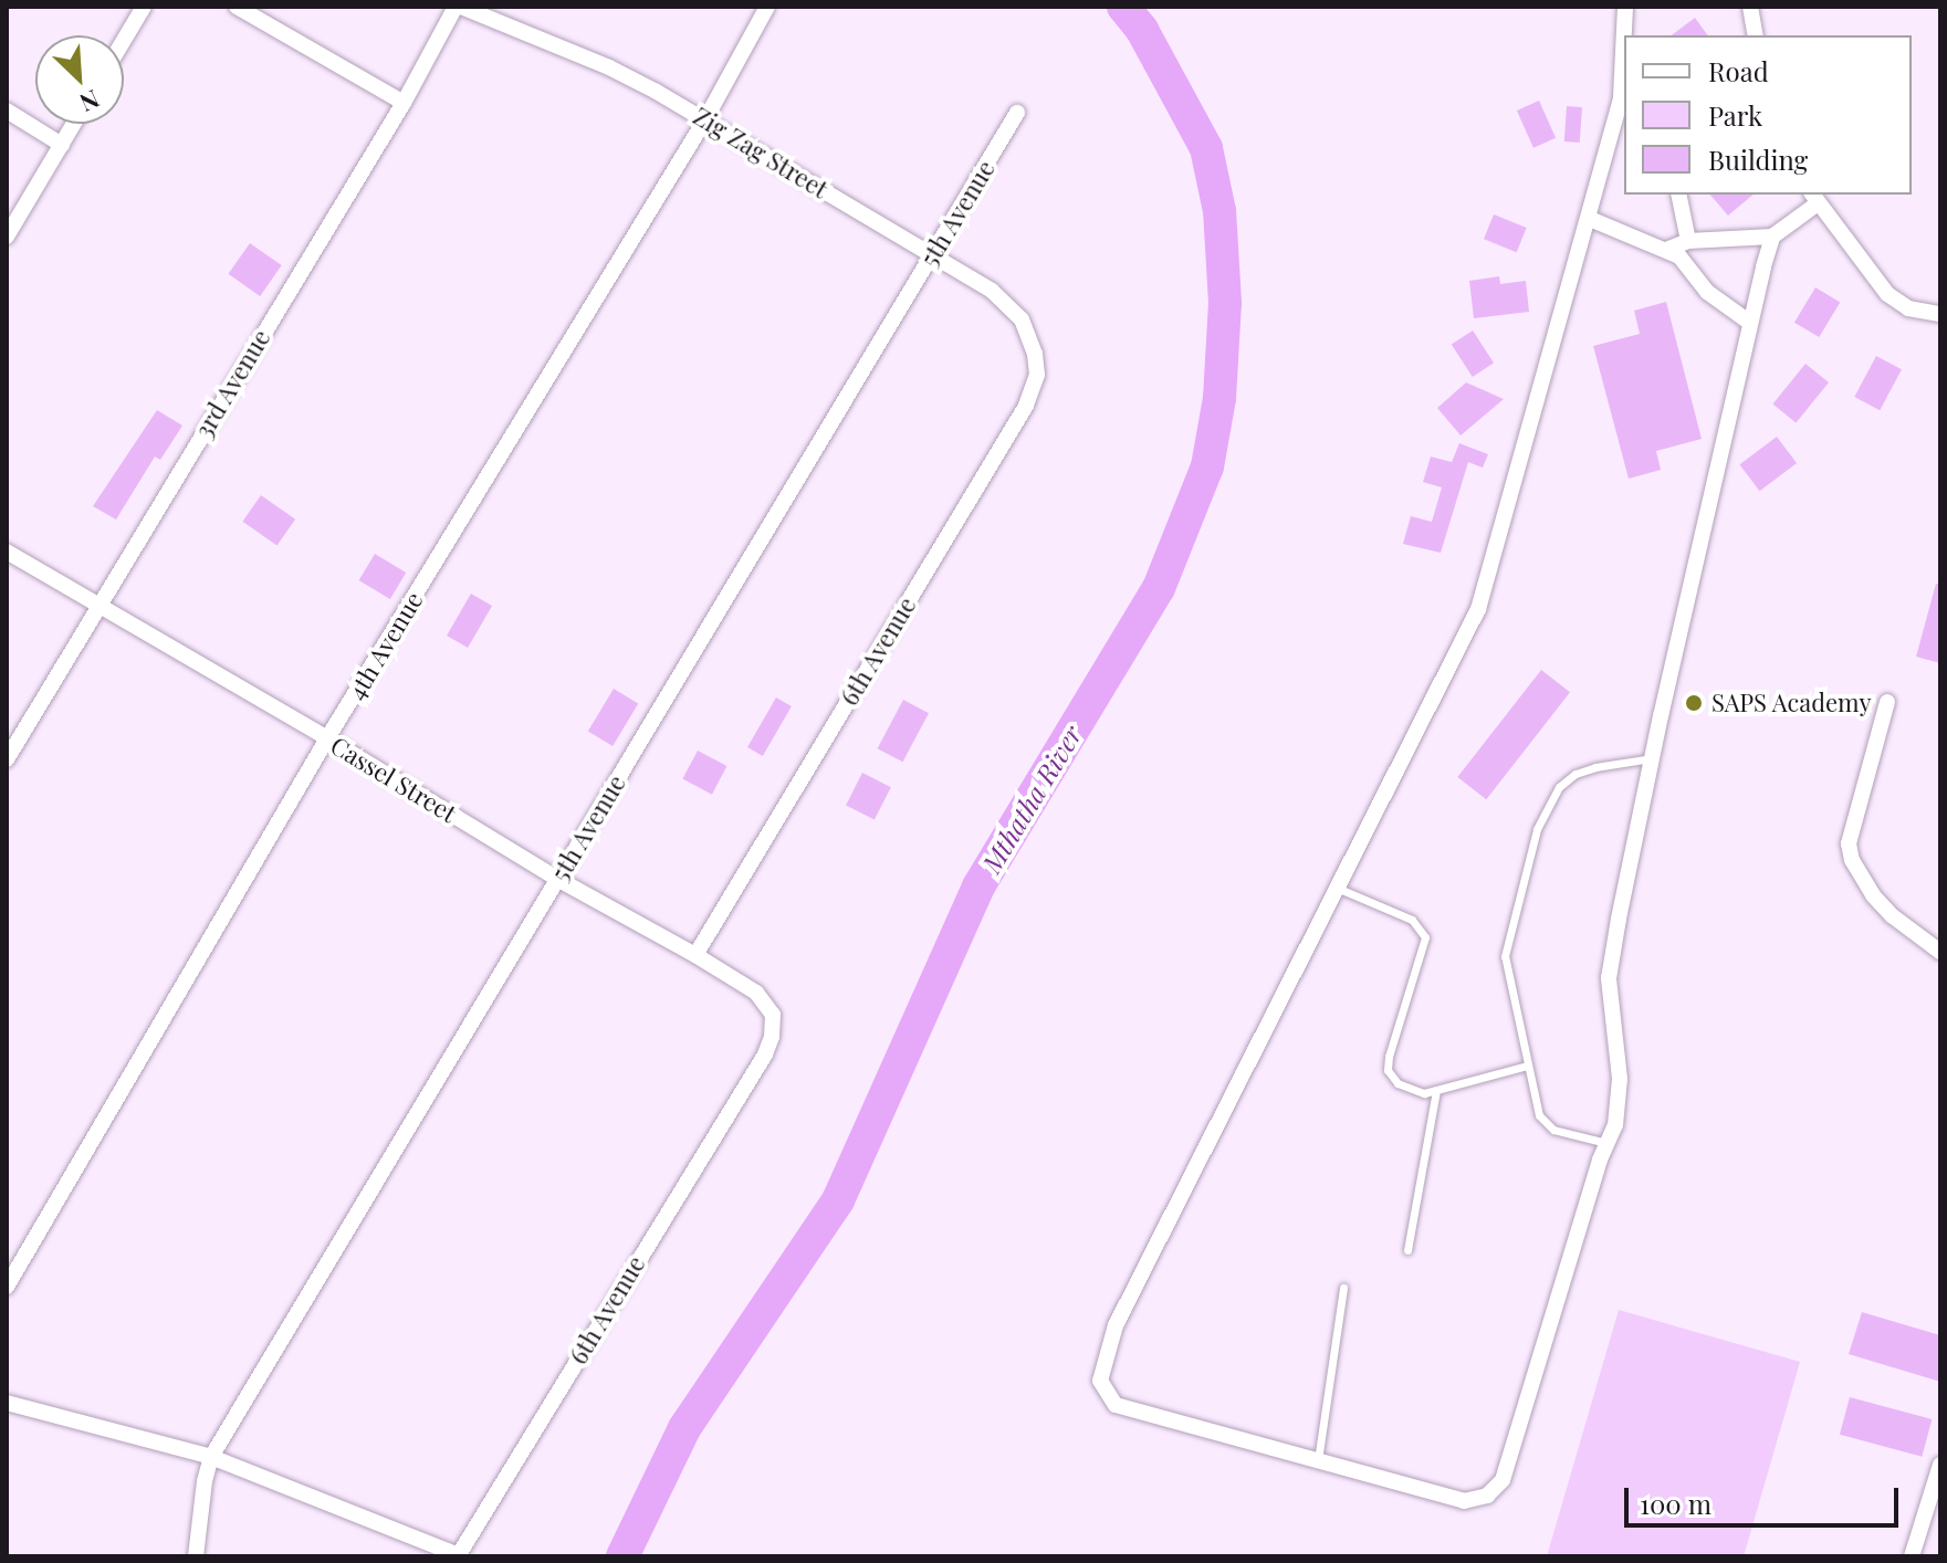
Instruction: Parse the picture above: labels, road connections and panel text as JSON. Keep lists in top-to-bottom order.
{
  "streets": {
    "street": [
      "Zig Zag Street",
      "5th Avenue",
      "3rd Avenue",
      "4th Avenue",
      "6th Avenue",
      "Cassel Street"
    ]
  },
  "crossings": [
    ["Zig Zag Street", "5th Avenue"],
    ["Zig Zag Street", "3rd Avenue"],
    ["Zig Zag Street", "4th Avenue"],
    ["Zig Zag Street", "6th Avenue"],
    ["5th Avenue", "Cassel Street"],
    ["3rd Avenue", "Cassel Street"],
    ["4th Avenue", "Cassel Street"],
    ["6th Avenue", "Cassel Street"]
  ],
  "water": ["Mthatha River"],
  "places": ["SAPS Academy"],
  "legend": ["Road", "Park", "Building"],
  "scale_bar": "100 m",
  "north": "bottom right"
}
